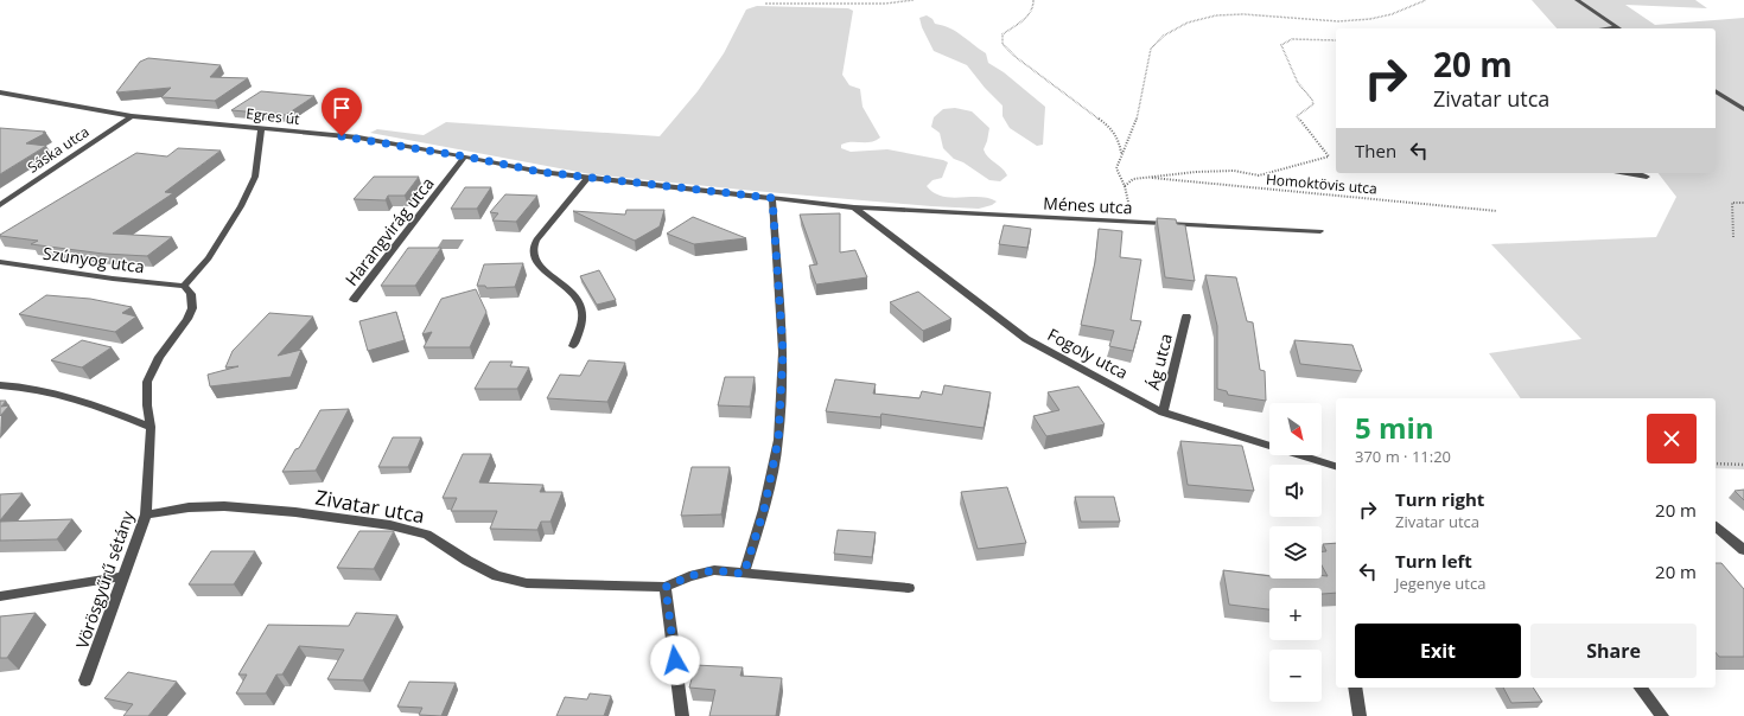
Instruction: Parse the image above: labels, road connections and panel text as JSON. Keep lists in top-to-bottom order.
{
  "streets": {
    "street": [
      "Egres út",
      "Sáska utca",
      "Ménes utca",
      "Harangvirág utca",
      "Szúnyog utca",
      "Fogoly utca",
      "Ág utca",
      "Zivatar utca",
      "Vörösgyűrű sétány"
    ],
    "path": ["Homoktövis utca"]
  },
  "crossings": [
    ["Egres út", "Sáska utca"],
    ["Egres út", "Ménes utca"],
    ["Egres út", "Harangvirág utca"],
    ["Egres út", "Fogoly utca"],
    ["Ménes utca", "Fogoly utca"],
    ["Szúnyog utca", "Vörösgyűrű sétány"],
    ["Fogoly utca", "Ág utca"],
    ["Zivatar utca", "Vörösgyűrű sétány"]
  ],
  "north": "bottom right",
  "page": {
    "turn": ["20 m", "Zivatar utca"],
    "then": "Then",
    "heading": ["5 min", "370 m · 11:20"],
    "map_buttons": ["+", "−"],
    "list": [
      {
        "name": "Turn right",
        "note": "Zivatar utca",
        "value": "20 m"
      },
      {
        "name": "Turn left",
        "note": "Jegenye utca",
        "value": "20 m"
      }
    ],
    "buttons": ["Exit", "Share"]
  }
}
